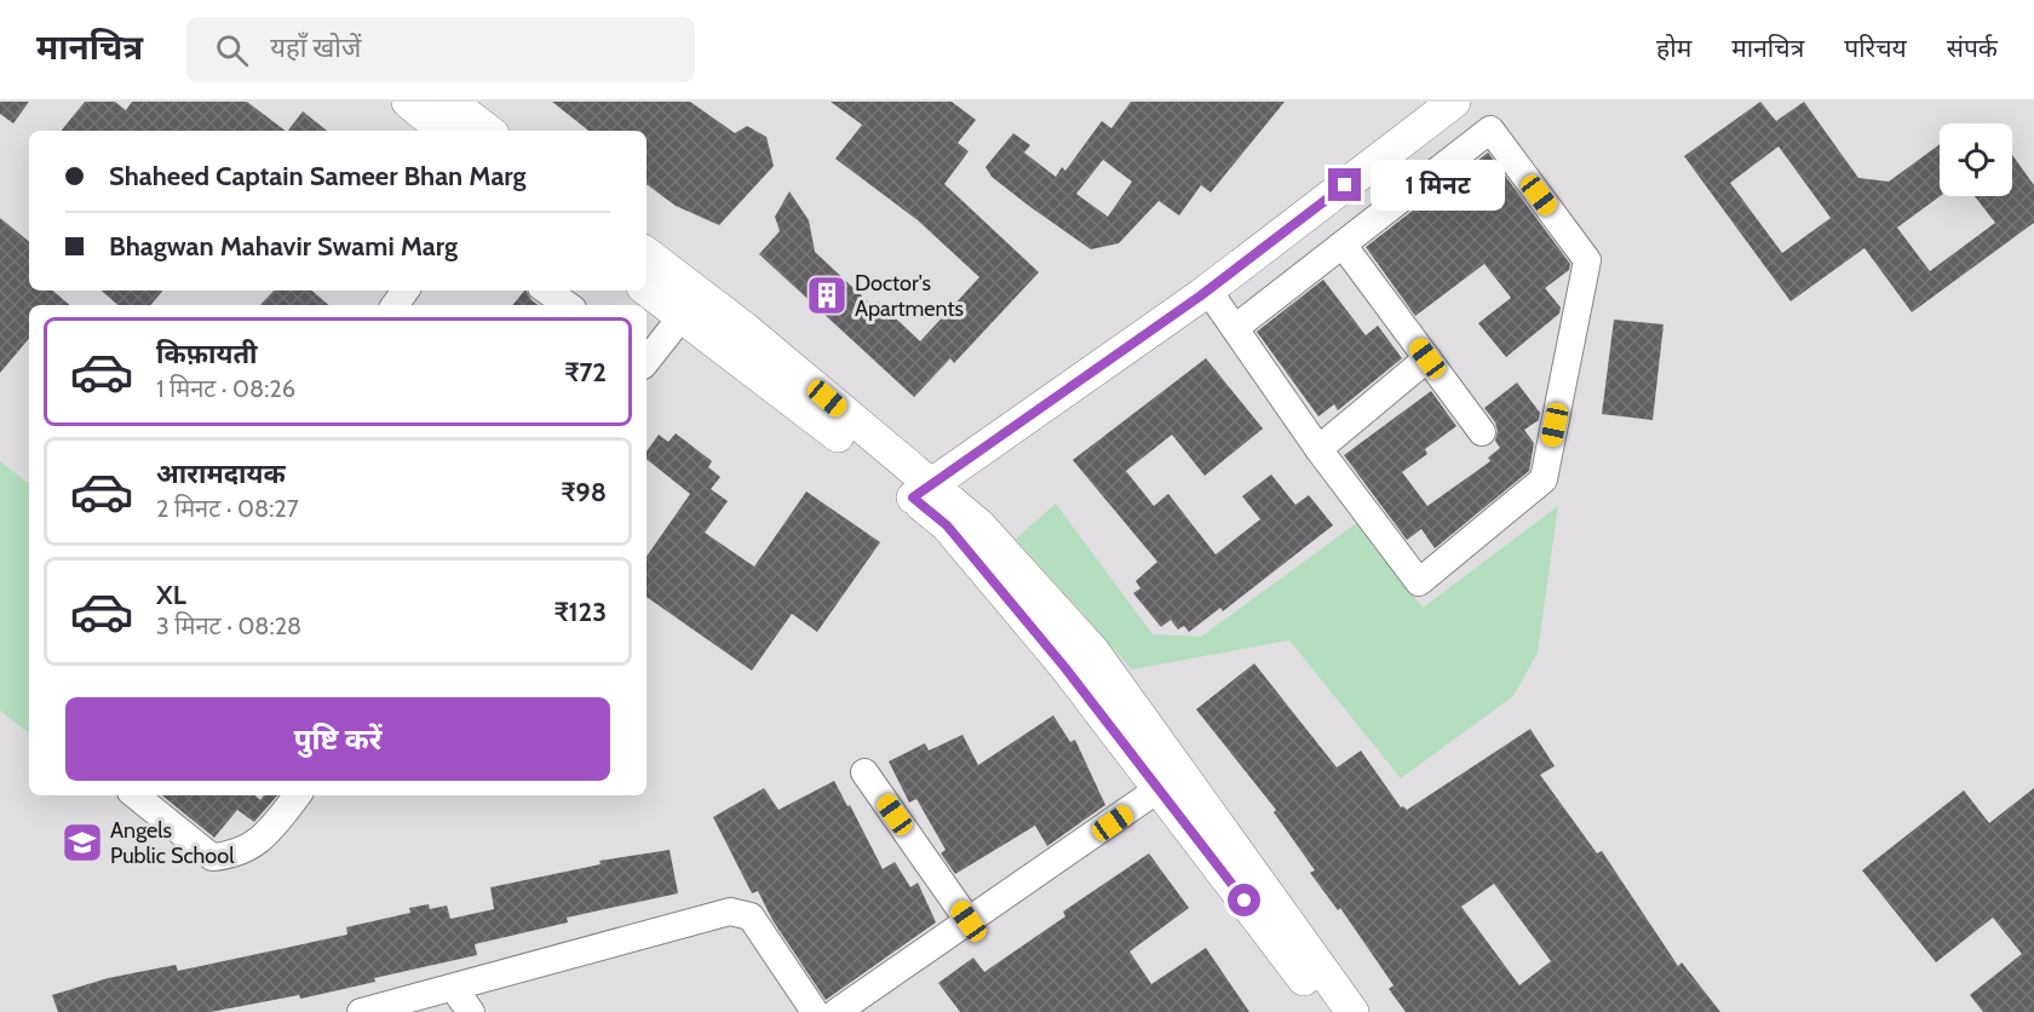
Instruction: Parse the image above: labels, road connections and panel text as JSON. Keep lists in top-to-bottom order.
{
  "places": {
    "building": ["Doctor's Apartments"],
    "school or university": ["Angels Public School"]
  },
  "page": {
    "header": "मानचित्र",
    "search": "यहाँ खोजें",
    "nav": [
      "होम",
      "मानचित्र",
      "परिचय",
      "संपर्क"
    ],
    "banner": ["Shaheed Captain Sameer Bhan Marg", "Bhagwan Mahavir Swami Marg"],
    "bubble": "1 मिनट",
    "list": [
      {
        "name": "किफ़ायती",
        "note": "1 मिनट · 08:26",
        "value": "₹72"
      },
      {
        "name": "आरामदायक",
        "note": "2 मिनट · 08:27",
        "value": "₹98"
      },
      {
        "name": "XL",
        "note": "3 मिनट · 08:28",
        "value": "₹123"
      }
    ],
    "buttons": "पुष्टि करें"
  }
}
